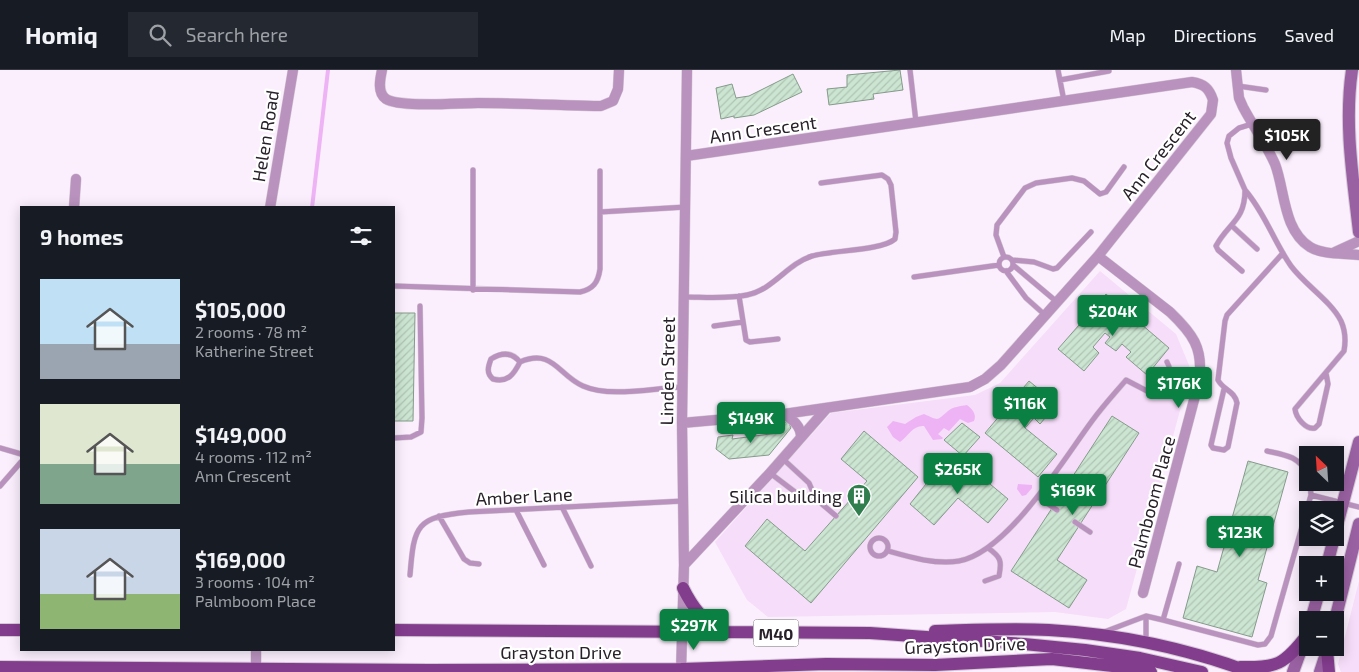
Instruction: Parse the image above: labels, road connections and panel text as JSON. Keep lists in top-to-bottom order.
{
  "streets": {
    "main road": ["M40", "Grayston Drive"],
    "street": [
      "Ann Crescent",
      "Helen Road",
      "Linden Street",
      "Palmboom Place"
    ],
    "lane": ["Amber Lane"]
  },
  "crossings": [
    ["Ann Crescent", "Linden Street"],
    ["Ann Crescent", "Palmboom Place"],
    ["Linden Street", "Amber Lane"],
    ["Linden Street", "Grayston Drive"]
  ],
  "places": {
    "building": ["Silica building"]
  },
  "north": "top left",
  "page": {
    "header": "Homiq",
    "search": "Search here",
    "nav": ["Map", "Directions", "Saved"],
    "price": [
      "$105K",
      "$204K",
      "$176K",
      "$116K",
      "$149K",
      "$265K",
      "$169K",
      "$123K",
      "$297K"
    ],
    "heading": "9 homes",
    "list": [
      {
        "name": "$105,000",
        "note": "2 rooms · 78 m² · Katherine Street"
      },
      {
        "name": "$149,000",
        "note": "4 rooms · 112 m² · Ann Crescent"
      },
      {
        "name": "$169,000",
        "note": "3 rooms · 104 m² · Palmboom Place"
      }
    ],
    "map_buttons": ["+", "−"]
  }
}
